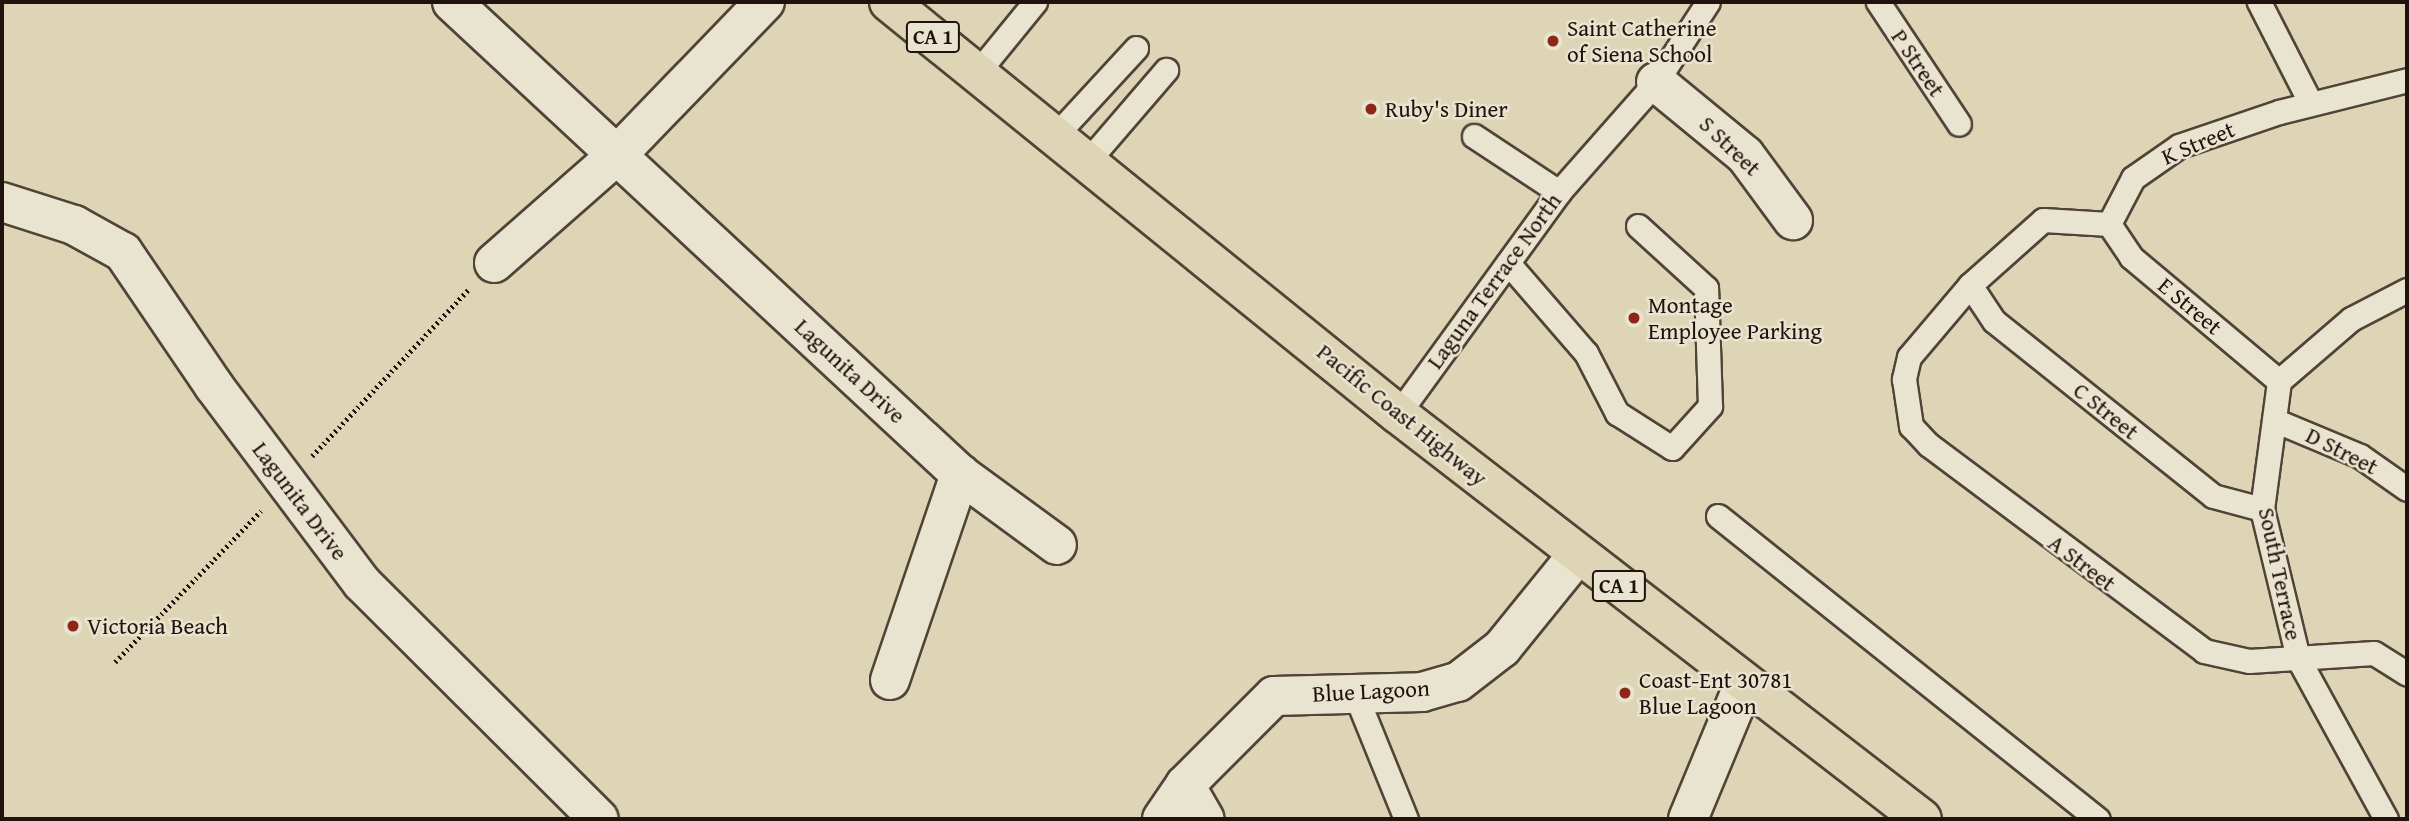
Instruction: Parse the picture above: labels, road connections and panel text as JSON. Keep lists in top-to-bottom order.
{
  "streets": {
    "highway": ["CA 1", "Pacific Coast Highway"],
    "street": ["S Street", "Lagunita Drive", "Blue Lagoon"],
    "lane": [
      "P Street",
      "K Street",
      "Laguna Terrace North",
      "E Street",
      "C Street",
      "D Street",
      "A Street",
      "South Terrace"
    ]
  },
  "crossings": [
    ["K Street", "E Street"],
    ["S Street", "Laguna Terrace North"],
    ["Laguna Terrace North", "Pacific Coast Highway"],
    ["E Street", "South Terrace"],
    ["C Street", "A Street"],
    ["C Street", "South Terrace"],
    ["Pacific Coast Highway", "Blue Lagoon"],
    ["D Street", "South Terrace"],
    ["A Street", "South Terrace"]
  ],
  "places": [
    "Saint Catherine of Siena School",
    "Ruby's Diner",
    "Montage Employee Parking",
    "Victoria Beach",
    "Coast-Ent 30781 Blue Lagoon"
  ]
}
